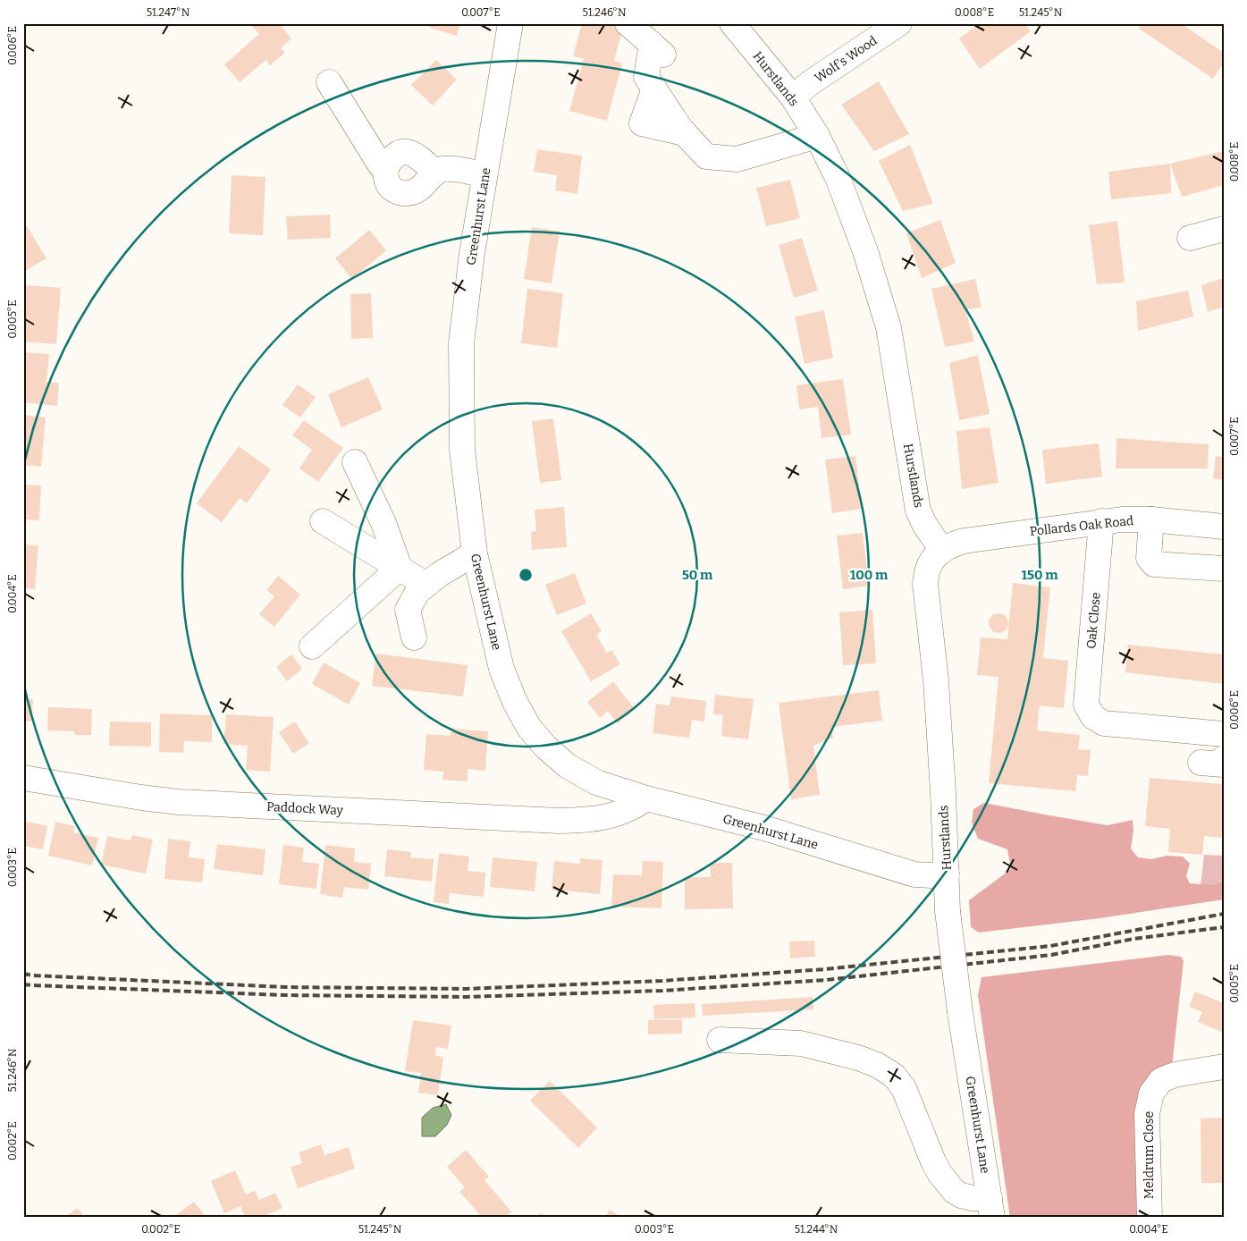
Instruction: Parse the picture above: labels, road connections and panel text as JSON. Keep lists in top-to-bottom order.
{
  "streets": {
    "street": [
      "Wolf's Wood",
      "Hurstlands",
      "Greenhurst Lane",
      "Pollards Oak Road",
      "Oak Close",
      "Paddock Way",
      "Meldrum Close"
    ]
  },
  "crossings": [
    ["Wolf's Wood", "Hurstlands"],
    ["Hurstlands", "Greenhurst Lane"],
    ["Hurstlands", "Pollards Oak Road"],
    ["Greenhurst Lane", "Paddock Way"],
    ["Pollards Oak Road", "Oak Close"]
  ],
  "coordinates": [
    "51.247°N",
    "0.007°E",
    "51.246°N",
    "0.008°E",
    "51.245°N",
    "0.006°E",
    "0.005°E",
    "0.004°E",
    "0.003°E",
    "0.002°E",
    "51.244°N"
  ],
  "rings": ["50 m", "100 m", "150 m"]
}
